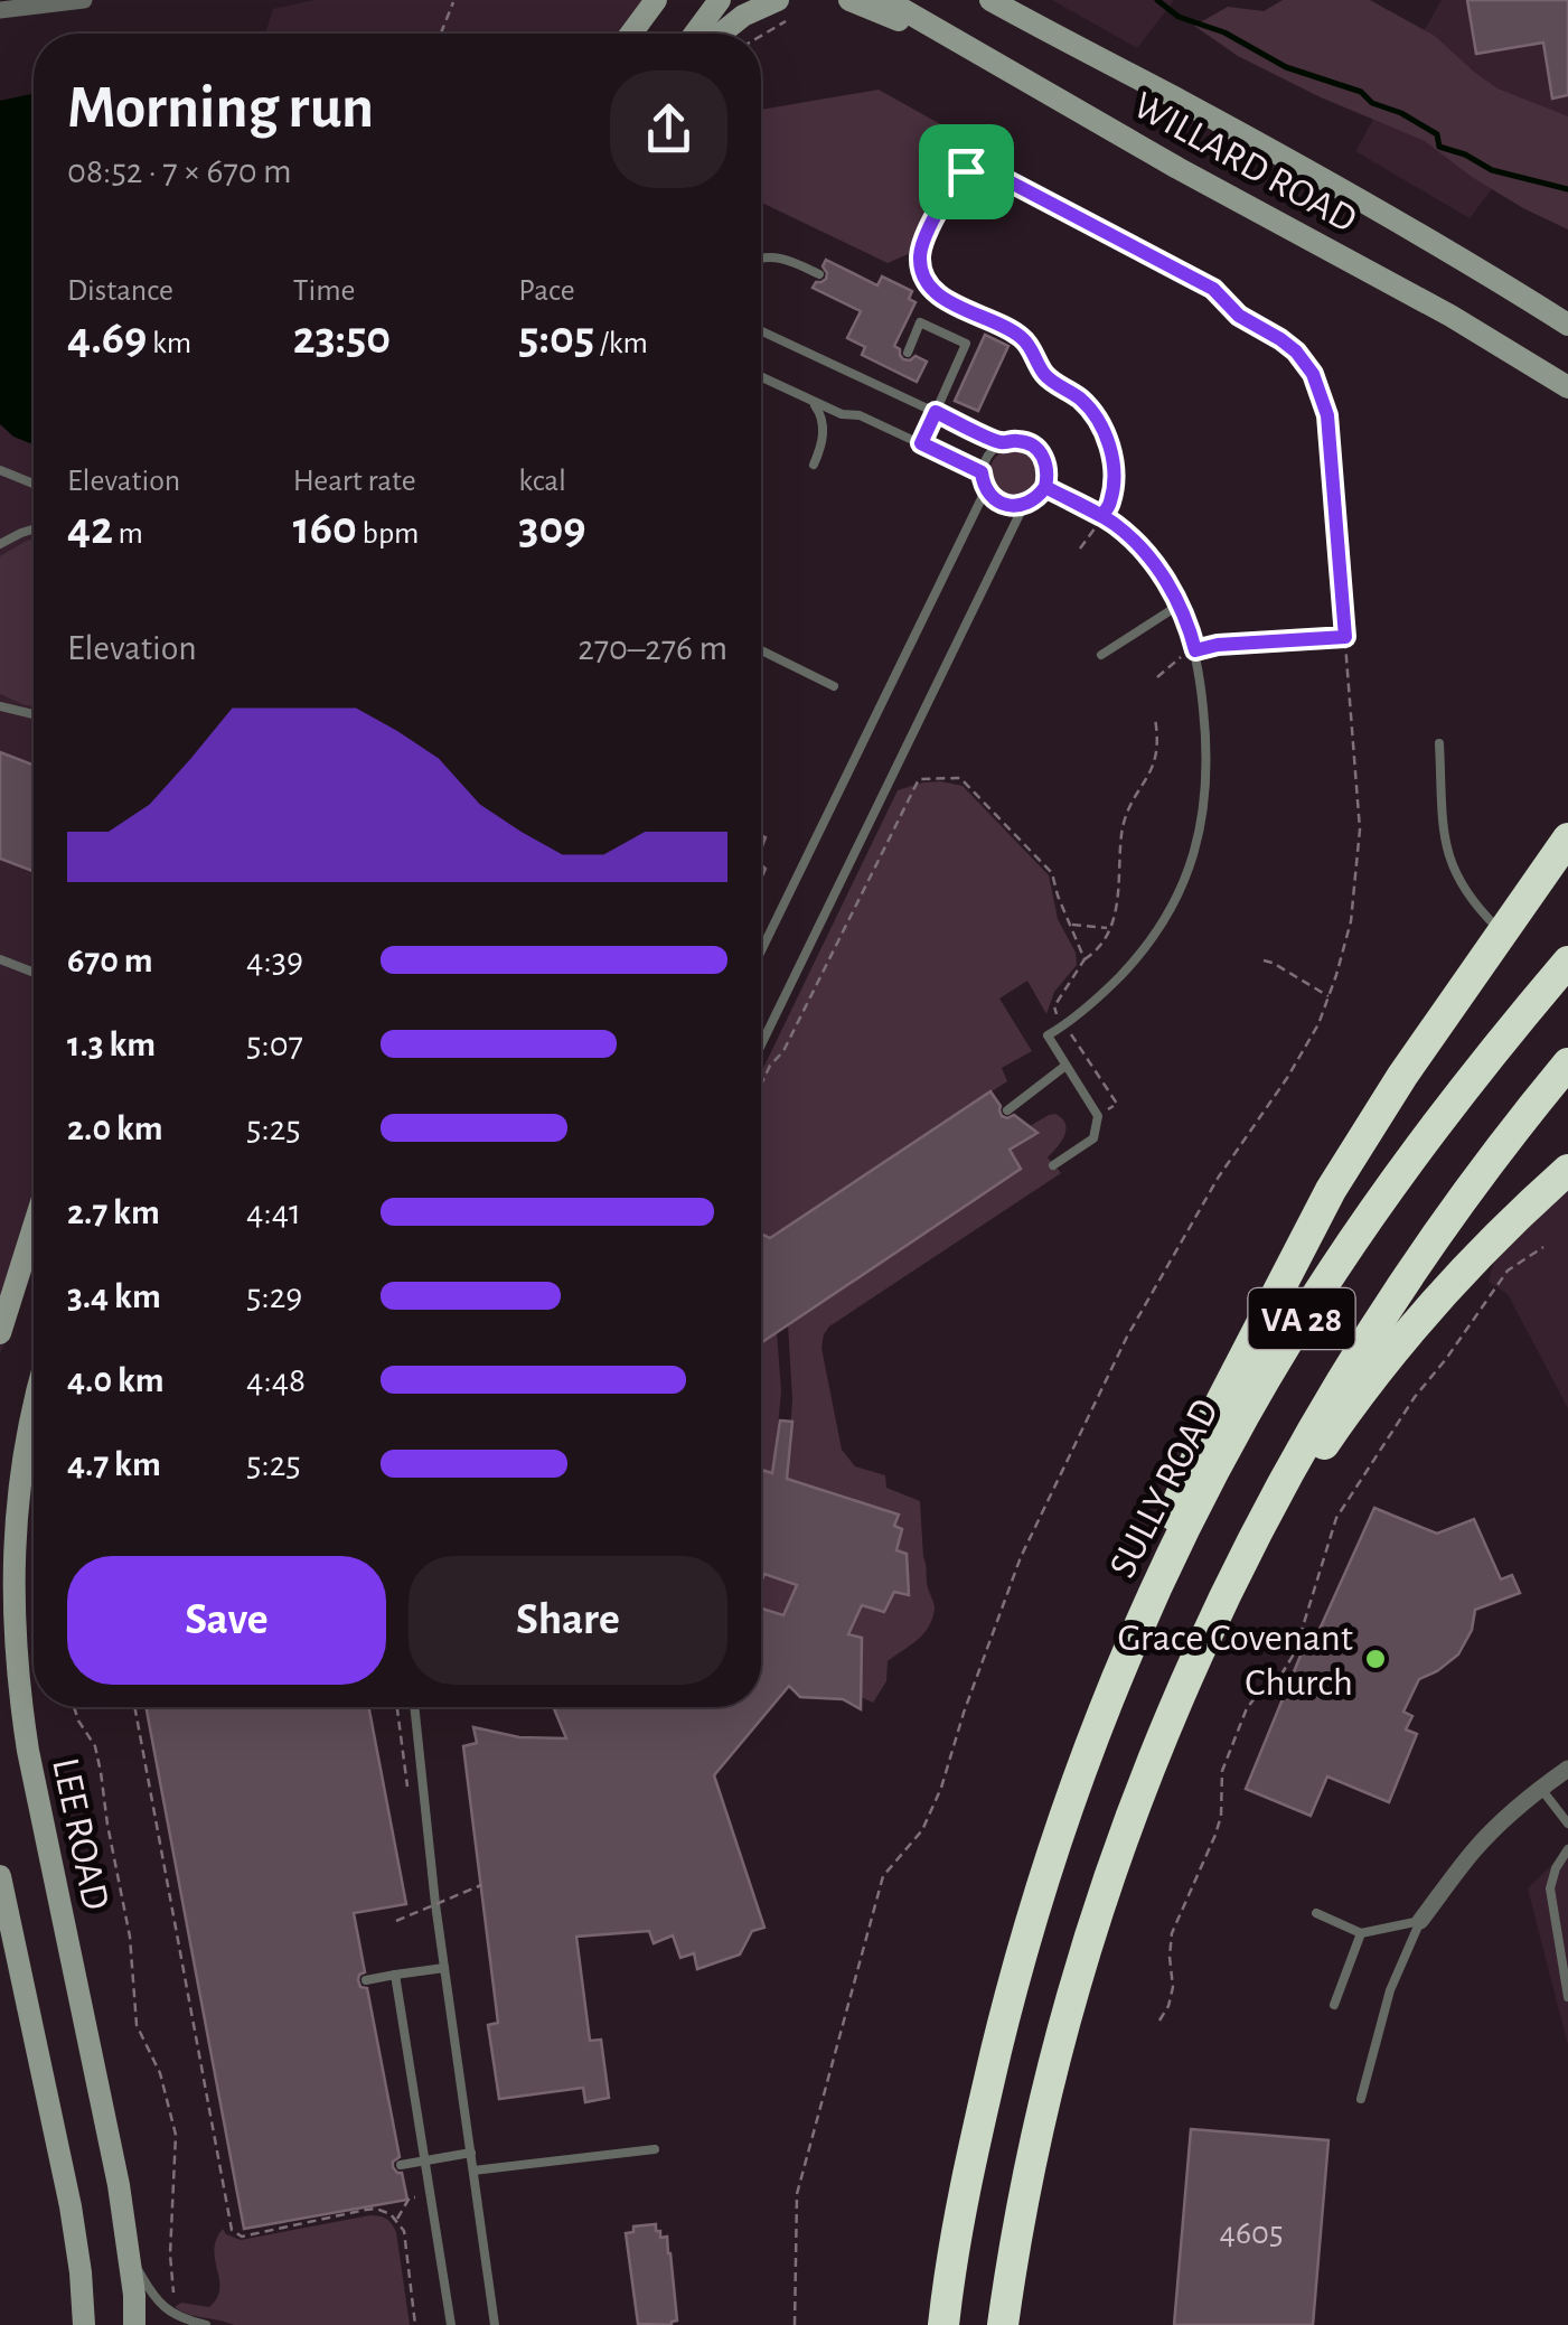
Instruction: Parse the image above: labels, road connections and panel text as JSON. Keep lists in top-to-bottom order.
{
  "streets": {
    "highway": ["VA 28", "SULLY ROAD"],
    "street": ["WILLARD ROAD", "LEE ROAD"]
  },
  "places": ["Grace Covenant Church"],
  "house_numbers": ["4605"],
  "page": {
    "heading": ["Morning run", "08:52 · 7 × 670 m"],
    "stats": [
      ["Distance", "4.69 km"],
      ["Time", "23:50"],
      ["Pace", "5:05 /km"],
      ["Elevation", "42 m"],
      ["Heart rate", "160 bpm"],
      ["kcal", "309"]
    ],
    "chart": ["Elevation", "270–276 m"],
    "list": [
      {
        "name": "670 m",
        "note": "4:39"
      },
      {
        "name": "1.3 km",
        "note": "5:07"
      },
      {
        "name": "2.0 km",
        "note": "5:25"
      },
      {
        "name": "2.7 km",
        "note": "4:41"
      },
      {
        "name": "3.4 km",
        "note": "5:29"
      },
      {
        "name": "4.0 km",
        "note": "4:48"
      },
      {
        "name": "4.7 km",
        "note": "5:25"
      }
    ],
    "buttons": ["Save", "Share"]
  }
}
